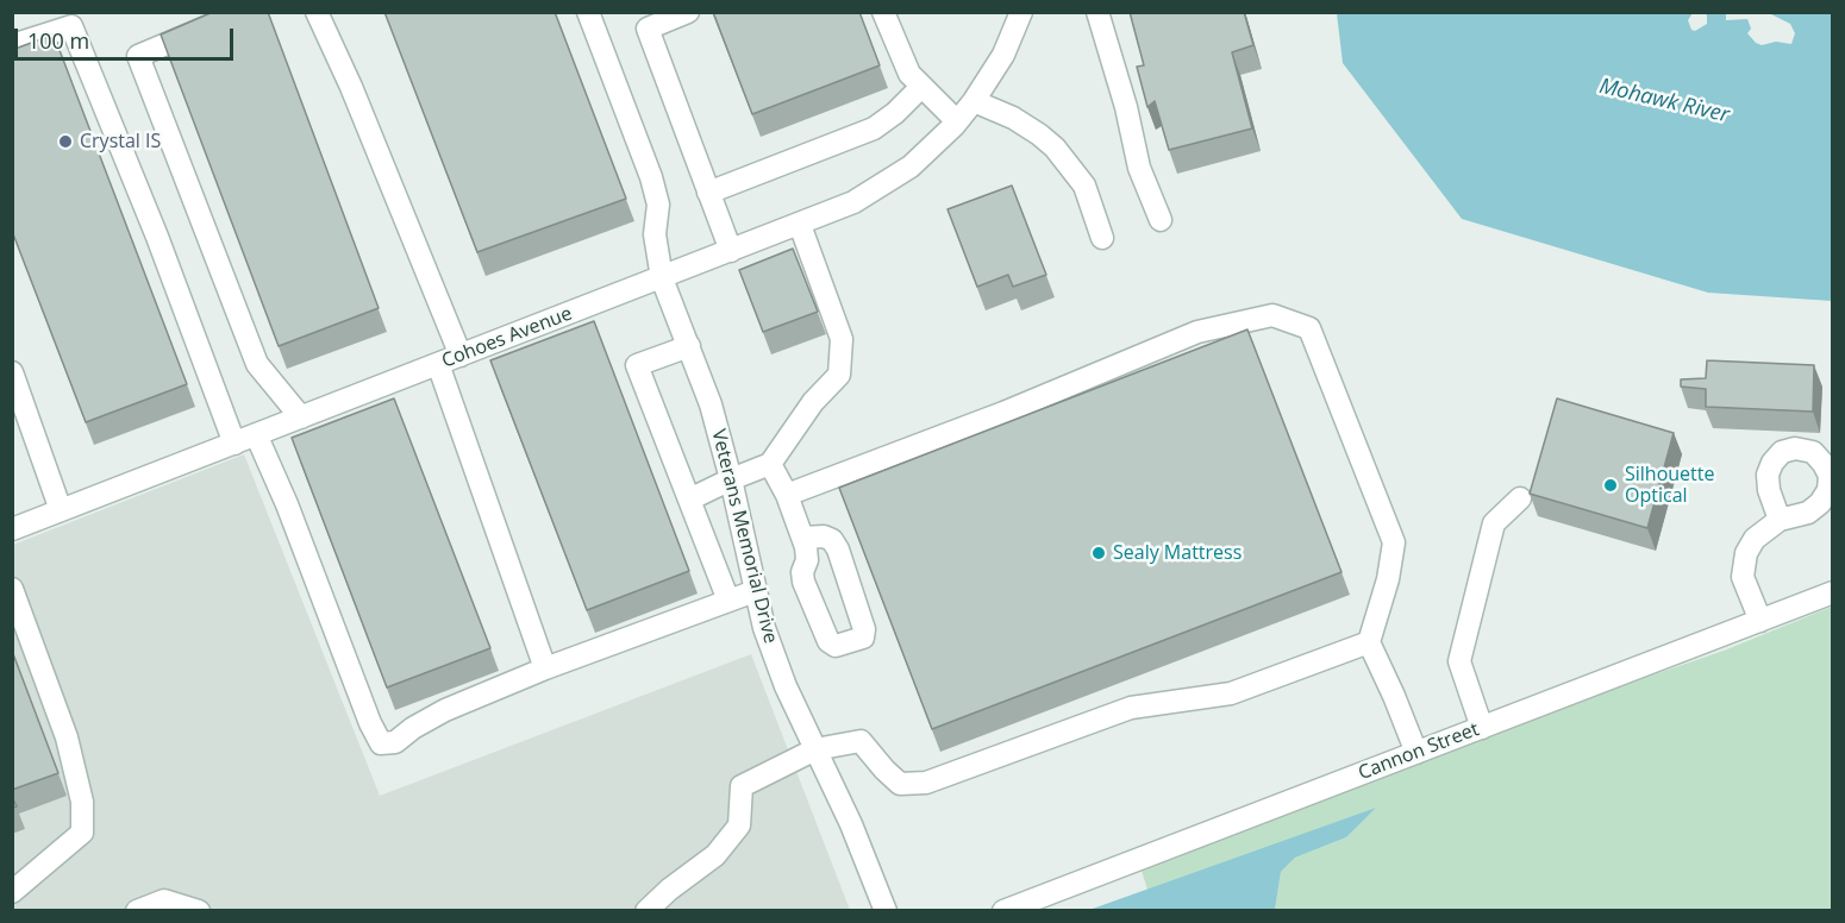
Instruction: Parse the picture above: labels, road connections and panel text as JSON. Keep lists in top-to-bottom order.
{
  "streets": {
    "street": ["Cohoes Avenue", "Veterans Memorial Drive", "Cannon Street"]
  },
  "crossings": [
    ["Cohoes Avenue", "Veterans Memorial Drive"]
  ],
  "water": ["Mohawk River"],
  "places": ["Crystal IS", "Silhouette Optical", "Sealy Mattress"],
  "scale_bar": "100 m"
}
